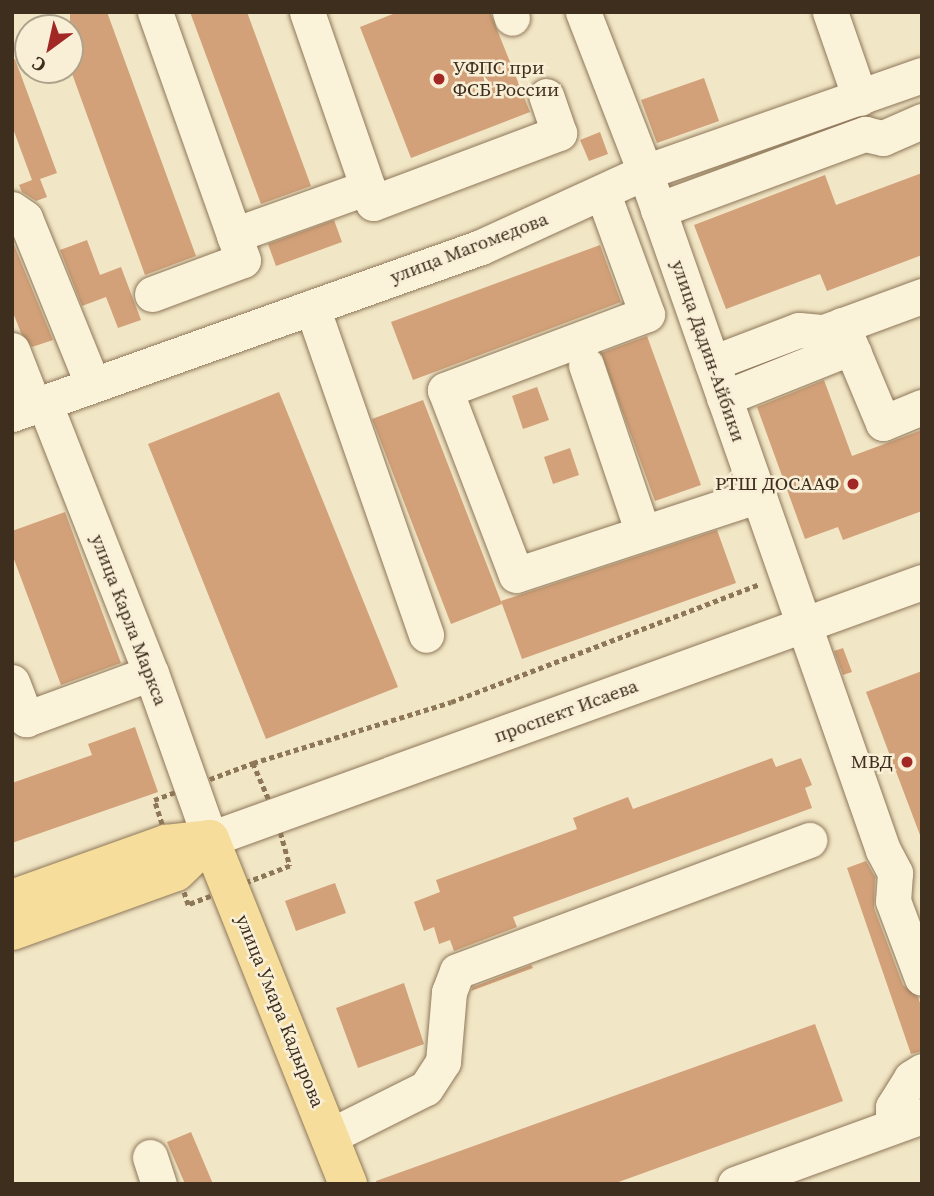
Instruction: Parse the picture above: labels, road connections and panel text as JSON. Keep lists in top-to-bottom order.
{
  "streets": {
    "main road": ["улица Умара Кадырова"],
    "street": [
      "улица Магомедова",
      "улица Дадин-Айбики",
      "улица Карла Маркса",
      "проспект Исаева"
    ]
  },
  "crossings": [
    ["улица Магомедова", "улица Дадин-Айбики"],
    ["улица Магомедова", "улица Карла Маркса"],
    ["улица Дадин-Айбики", "проспект Исаева"],
    ["улица Карла Маркса", "проспект Исаева"],
    ["улица Карла Маркса", "улица Умара Кадырова"],
    ["проспект Исаева", "улица Умара Кадырова"]
  ],
  "places": ["УФПС при ФСБ России", "РТШ ДОСААФ", "МВД"],
  "north": "bottom left"
}
